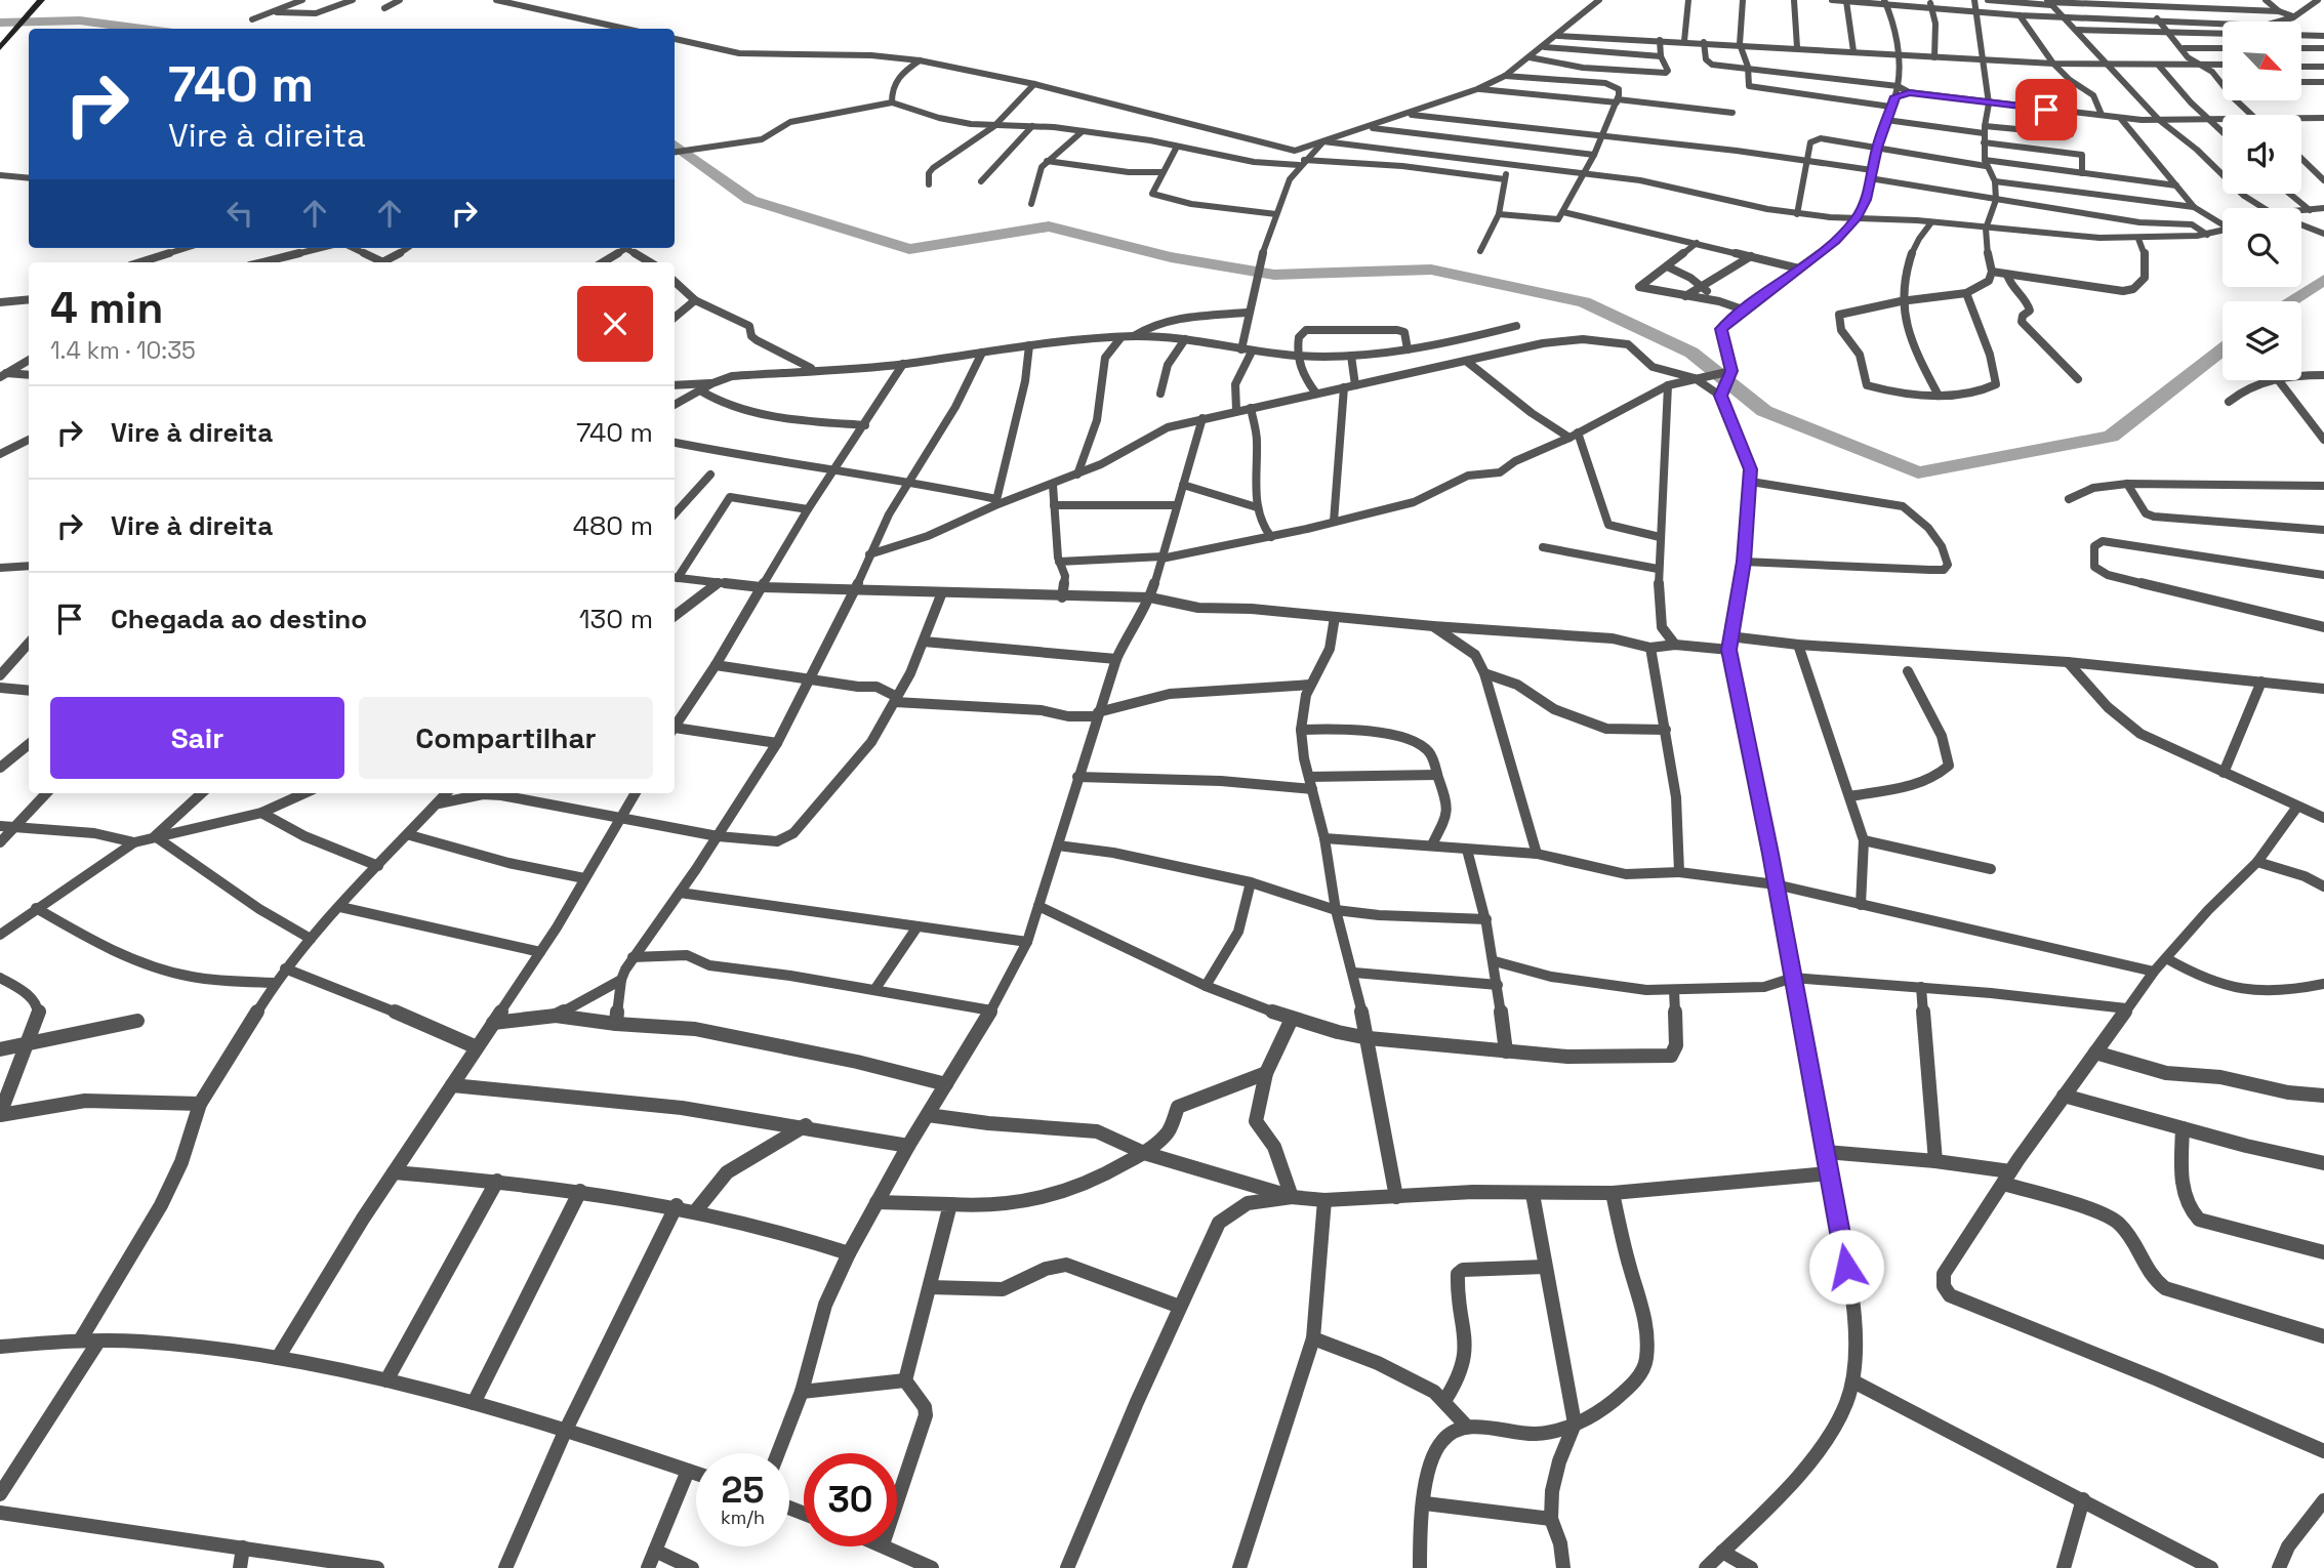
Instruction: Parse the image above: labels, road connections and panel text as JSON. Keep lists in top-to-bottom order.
{
  "north": "bottom right",
  "page": {
    "turn": ["740 m", "Vire à direita"],
    "heading": ["4 min", "1.4 km · 10:35"],
    "list": [
      {
        "name": "Vire à direita",
        "value": "740 m"
      },
      {
        "name": "Vire à direita",
        "value": "480 m"
      },
      {
        "name": "Chegada ao destino",
        "value": "130 m"
      }
    ],
    "buttons": ["Sair", "Compartilhar"],
    "speed": "25 km/h",
    "limit": "30"
  }
}
